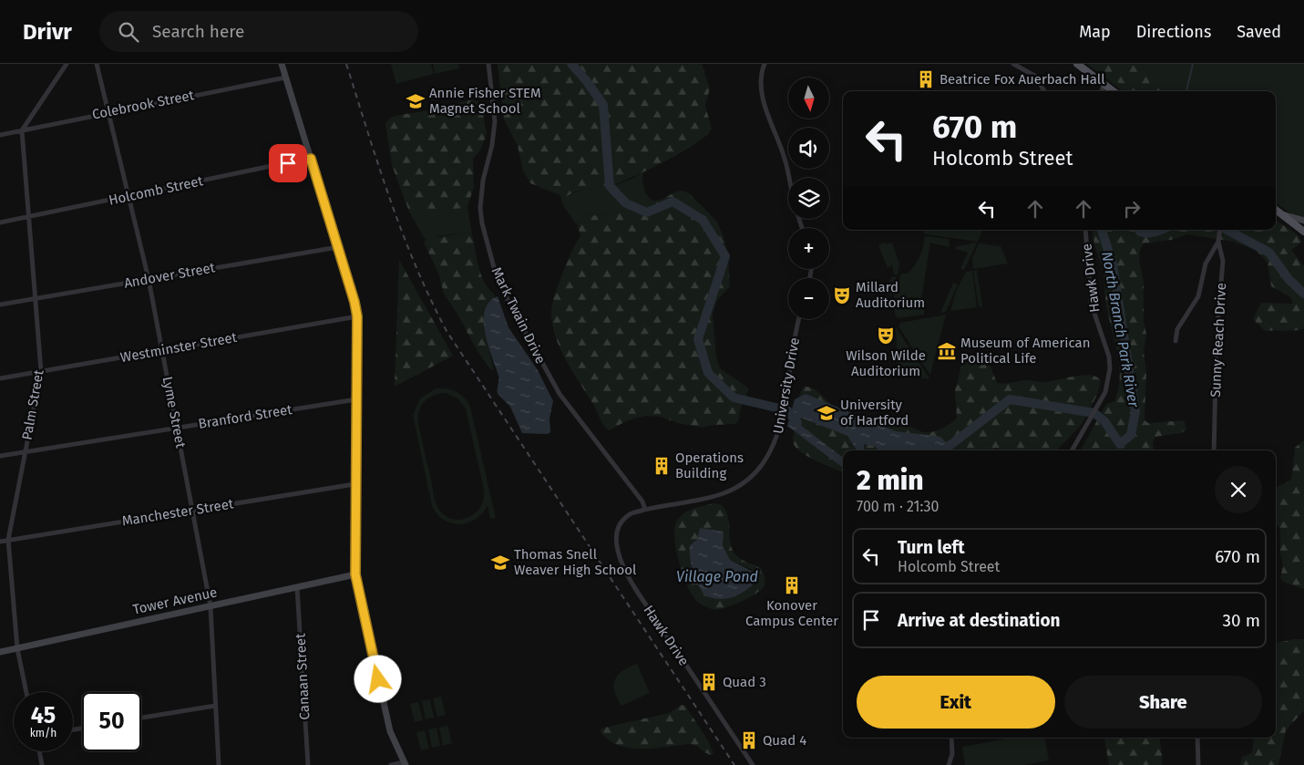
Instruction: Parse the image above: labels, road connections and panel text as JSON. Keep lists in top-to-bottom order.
{
  "streets": {
    "main road": ["Tower Avenue"],
    "street": [
      "Colebrook Street",
      "Holcomb Street",
      "Andover Street",
      "Hawk Drive",
      "Mark Twain Drive",
      "Sunny Reach Drive",
      "Westminster Street",
      "University Drive",
      "Palm Street",
      "Lyme Street",
      "Branford Street",
      "Manchester Street",
      "Canaan Street"
    ]
  },
  "crossings": [
    ["Colebrook Street", "Palm Street"],
    ["Colebrook Street", "Lyme Street"],
    ["Holcomb Street", "Palm Street"],
    ["Holcomb Street", "Lyme Street"],
    ["Andover Street", "Palm Street"],
    ["Andover Street", "Lyme Street"],
    ["Hawk Drive", "Mark Twain Drive"],
    ["Hawk Drive", "University Drive"],
    ["Mark Twain Drive", "University Drive"],
    ["Westminster Street", "Palm Street"],
    ["Westminster Street", "Lyme Street"],
    ["Palm Street", "Branford Street"],
    ["Palm Street", "Manchester Street"],
    ["Palm Street", "Tower Avenue"],
    ["Lyme Street", "Branford Street"],
    ["Lyme Street", "Manchester Street"],
    ["Lyme Street", "Tower Avenue"],
    ["Tower Avenue", "Canaan Street"]
  ],
  "water": ["North Branch Park River", "Village Pond"],
  "places": {
    "building": [
      "Beatrice Fox Auerbach Hall",
      "Operations Building",
      "Konover Campus Center",
      "Quad 3",
      "Quad 4"
    ],
    "school or university": ["Annie Fisher STEM Magnet School", "University of Hartford", "Thomas Snell Weaver High School"],
    "theatre": ["Millard Auditorium", "Wilson Wilde Auditorium"],
    "museum": ["Museum of American Political Life"]
  },
  "north": "bottom",
  "page": {
    "header": "Drivr",
    "search": "Search here",
    "nav": ["Map", "Directions", "Saved"],
    "map_buttons": ["+", "−"],
    "turn": ["670 m", "Holcomb Street"],
    "heading": ["2 min", "700 m · 21:30"],
    "list": [
      {
        "name": "Turn left",
        "note": "Holcomb Street",
        "value": "670 m"
      },
      {
        "name": "Arrive at destination",
        "value": "30 m"
      }
    ],
    "buttons": ["Exit", "Share"],
    "speed": "45 km/h",
    "limit": "50"
  }
}
